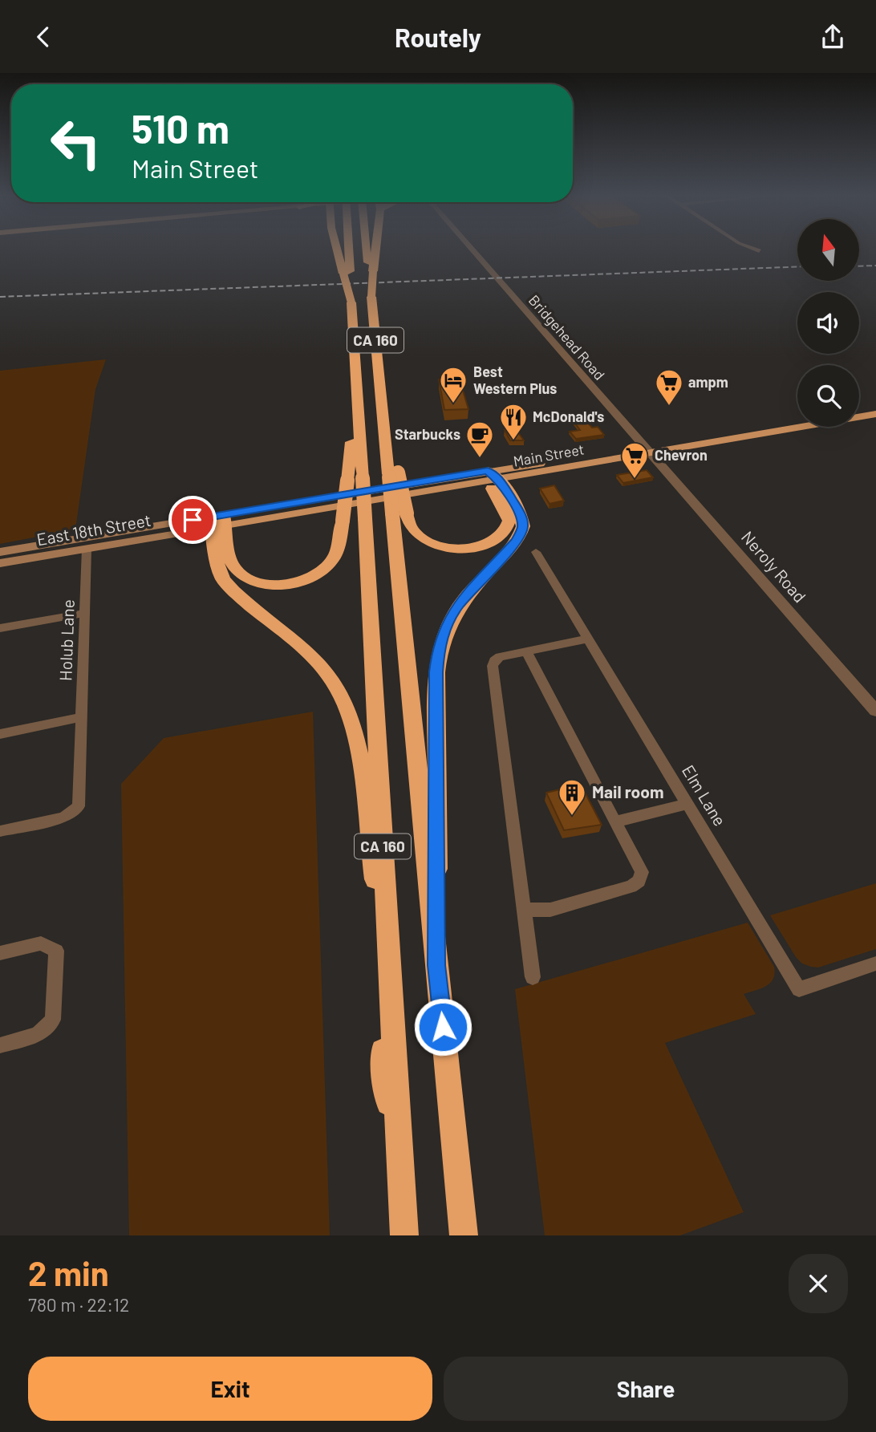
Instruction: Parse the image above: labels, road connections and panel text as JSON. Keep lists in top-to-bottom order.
{
  "streets": {
    "highway": ["CA 160"],
    "main road": ["Main Street", "East 18th Street"],
    "street": [
      "Bridgehead Road",
      "Neroly Road",
      "Holub Lane",
      "Elm Lane"
    ]
  },
  "crossings": [
    ["Bridgehead Road", "Main Street"],
    ["Bridgehead Road", "Neroly Road"],
    ["Main Street", "East 18th Street"],
    ["Main Street", "Neroly Road"],
    ["East 18th Street", "Holub Lane"]
  ],
  "places": {
    "hotel": ["Best Western Plus"],
    "supermarket": ["ampm", "Chevron"],
    "restaurant": ["McDonald's"],
    "cafe": ["Starbucks"],
    "building": ["Mail room"]
  },
  "north": "top",
  "page": {
    "header": "Routely",
    "turn": ["510 m", "Main Street"],
    "heading": ["2 min", "780 m · 22:12"],
    "buttons": ["Exit", "Share"]
  }
}
